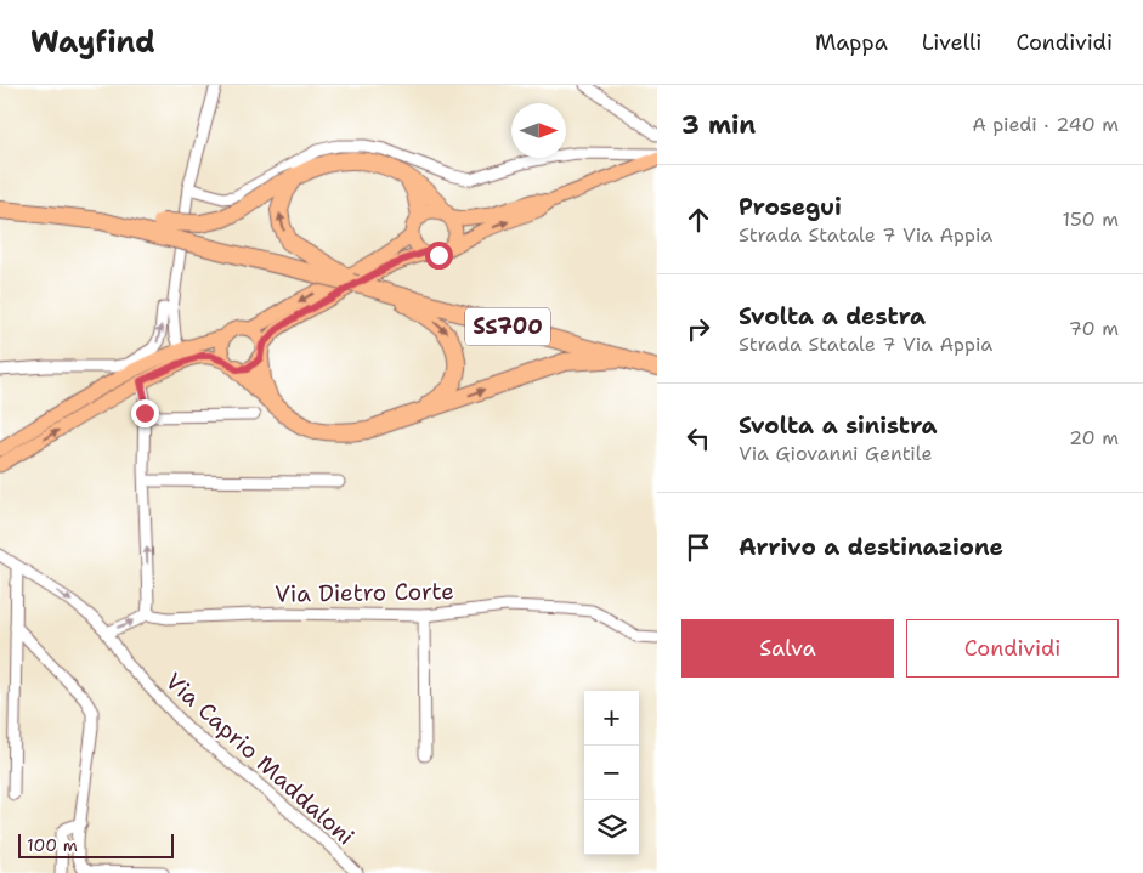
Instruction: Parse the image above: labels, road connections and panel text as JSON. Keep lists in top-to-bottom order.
{
  "streets": {
    "highway": ["SS700"],
    "street": ["Via Dietro Corte", "Via Caprio Maddaloni"]
  },
  "scale_bar": "100 m",
  "north": "right",
  "page": {
    "header": "Wayfind",
    "nav": ["Mappa", "Livelli", "Condividi"],
    "heading": ["3 min", "A piedi · 240 m"],
    "list": [
      ["Prosegui", "Strada Statale 7 Via Appia", "150 m"],
      ["Svolta a destra", "Strada Statale 7 Via Appia", "70 m"],
      ["Svolta a sinistra", "Via Giovanni Gentile", "20 m"],
      "Arrivo a destinazione"
    ],
    "buttons": ["Salva", "Condividi"],
    "map_buttons": ["+", "−"],
    "scale": "100 m"
  }
}
